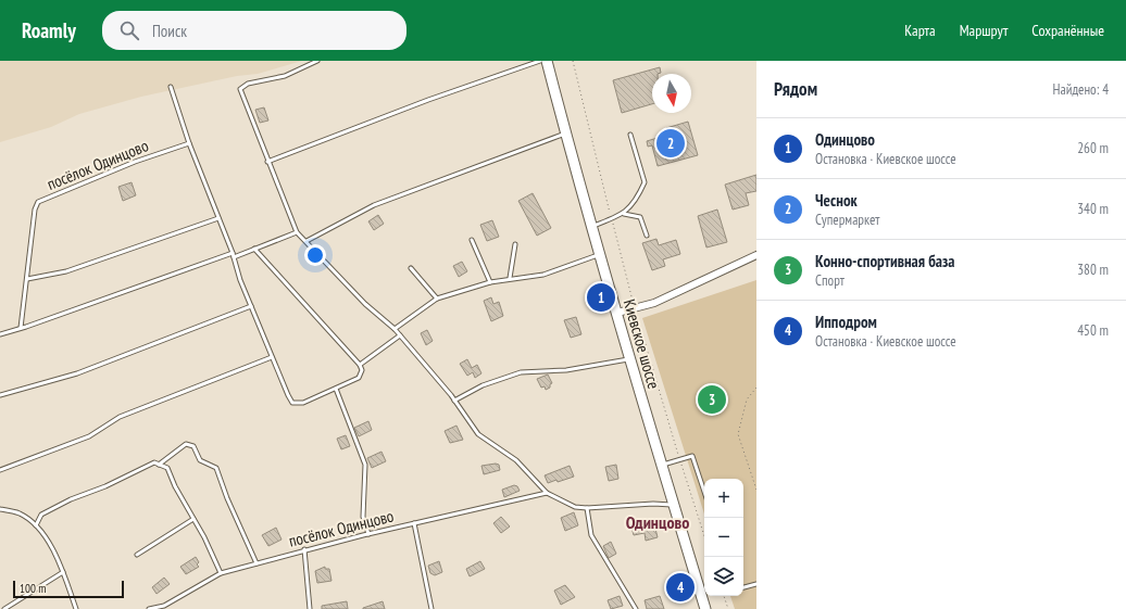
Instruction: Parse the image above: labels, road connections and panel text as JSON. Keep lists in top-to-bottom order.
{
  "streets": {
    "main road": ["Киевское шоссе"],
    "lane": ["посёлок Одинцово"]
  },
  "districts": ["Одинцово"],
  "scale_bar": "100 m",
  "north": "bottom",
  "page": {
    "header": "Roamly",
    "search": "Поиск",
    "nav": ["Карта", "Маршрут", "Сохранённые"],
    "heading": ["Рядом", "Найдено: 4"],
    "list": [
      {
        "mark": "1",
        "name": "Одинцово",
        "note": "Остановка · Киевское шоссе",
        "value": "260 m"
      },
      {
        "mark": "2",
        "name": "Чеснок",
        "note": "Супермаркет",
        "value": "340 m"
      },
      {
        "mark": "3",
        "name": "Конно-спортивная база",
        "note": "Спорт",
        "value": "380 m"
      },
      {
        "mark": "4",
        "name": "Ипподром",
        "note": "Остановка · Киевское шоссе",
        "value": "450 m"
      }
    ],
    "pins": [
      "2",
      "1",
      "3",
      "4"
    ],
    "map_buttons": ["+", "−"],
    "scale": "100 m"
  }
}
